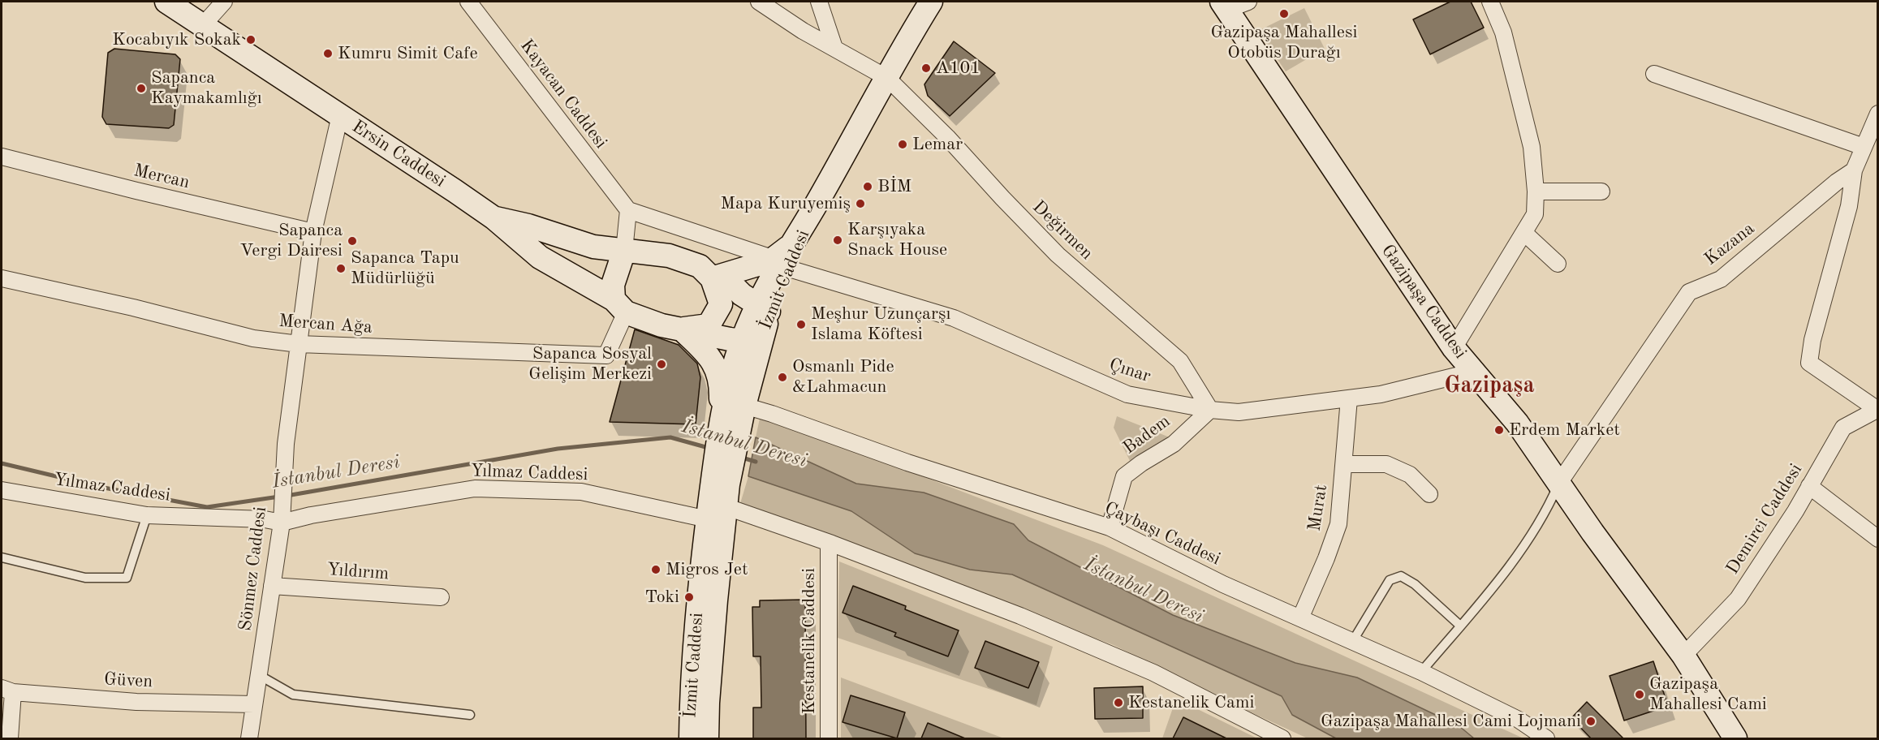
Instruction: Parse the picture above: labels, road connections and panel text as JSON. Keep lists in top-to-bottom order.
{
  "streets": {
    "street": [
      "Kayacan Caddesi",
      "Ersin Caddesi",
      "Mercan",
      "Değirmen",
      "Kazana",
      "İzmit Caddesi",
      "Gazipaşa Caddesi",
      "Mercan Ağa",
      "Çınar",
      "Badem",
      "Yılmaz Caddesi",
      "Murat",
      "Demirci Caddesi",
      "Çaybaşı Caddesi",
      "Sönmez Caddesi",
      "Yıldırım",
      "Kestanelik Caddesi",
      "Güven"
    ]
  },
  "crossings": [
    ["Ersin Caddesi", "Mercan Ağa"],
    ["Ersin Caddesi", "Sönmez Caddesi"],
    ["Mercan", "Sönmez Caddesi"],
    ["Değirmen", "İzmit Caddesi"],
    ["Değirmen", "Çınar"],
    ["Değirmen", "Badem"],
    ["Kazana", "Gazipaşa Caddesi"],
    ["İzmit Caddesi", "Çınar"],
    ["İzmit Caddesi", "Yılmaz Caddesi"],
    ["İzmit Caddesi", "Çaybaşı Caddesi"],
    ["Gazipaşa Caddesi", "Çınar"],
    ["Gazipaşa Caddesi", "Demirci Caddesi"],
    ["Mercan Ağa", "Sönmez Caddesi"],
    ["Çınar", "Badem"],
    ["Çınar", "Murat"],
    ["Badem", "Çaybaşı Caddesi"],
    ["Yılmaz Caddesi", "Sönmez Caddesi"],
    ["Yılmaz Caddesi", "Kestanelik Caddesi"],
    ["Murat", "Çaybaşı Caddesi"],
    ["Sönmez Caddesi", "Yıldırım"],
    ["Sönmez Caddesi", "Güven"]
  ],
  "districts": ["Gazipaşa"],
  "water": ["İstanbul Deresi"],
  "places": [
    "Gazipaşa Mahallesi Otobüs Durağı",
    "Kocabıyık Sokak",
    "Kumru Simit Cafe",
    "A101",
    "Sapanca Kaymakamlığı",
    "Lemar",
    "BİM",
    "Mapa Kuruyemiş",
    "Karşıyaka Snack House",
    "Sapanca Vergi Dairesi",
    "Sapanca Tapu Müdürlüğü",
    "Meşhur Uzunçarşı Islama Köftesi",
    "Sapanca Sosyal Gelişim Merkezi",
    "Osmanlı Pide &Lahmacun",
    "Erdem Market",
    "Migros Jet",
    "Toki",
    "Gazipaşa Mahallesi Cami",
    "Kestanelik Cami",
    "Gazipaşa Mahallesi Cami Lojmani"
  ]
}
